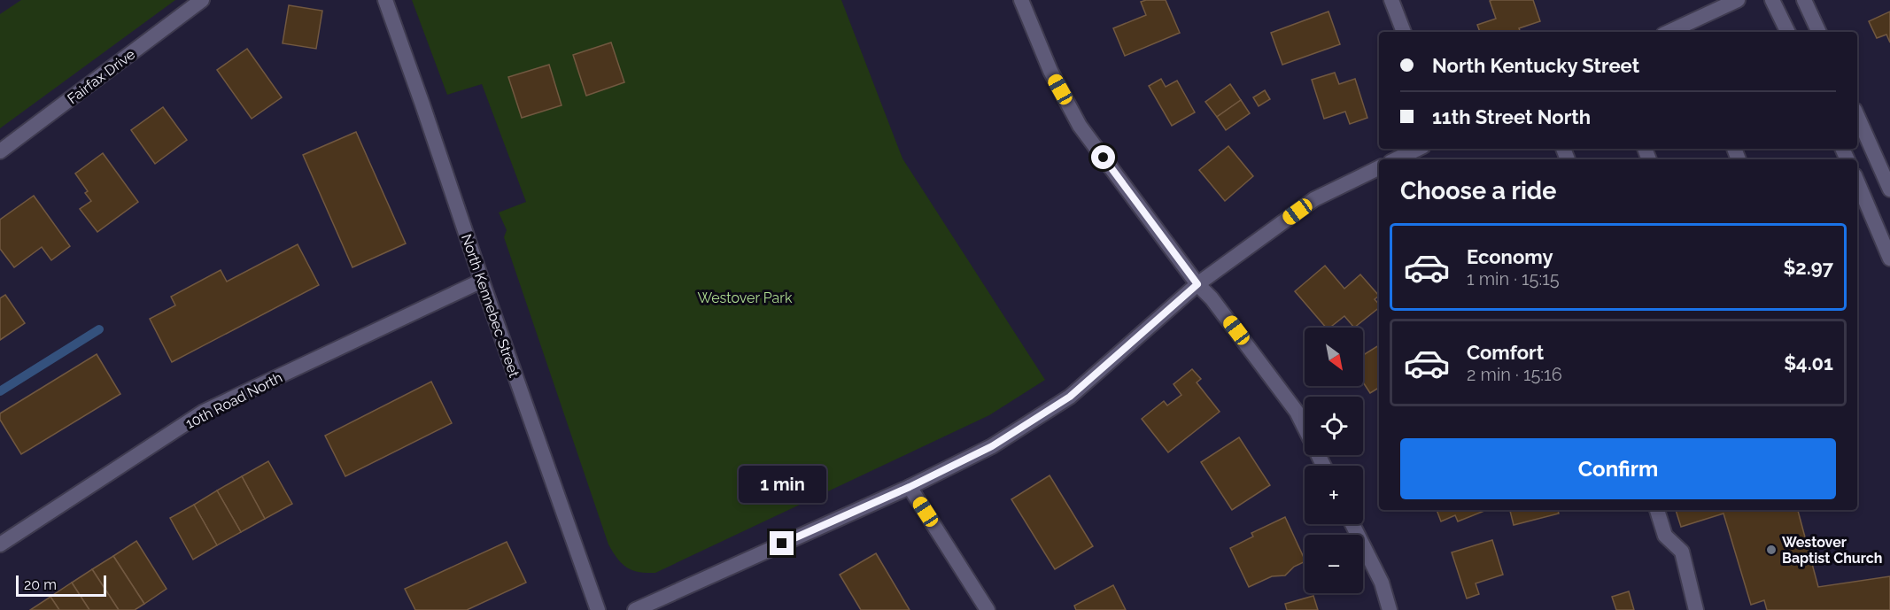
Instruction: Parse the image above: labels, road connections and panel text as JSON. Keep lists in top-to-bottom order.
{
  "streets": {
    "street": ["Fairfax Drive", "North Kennebec Street", "10th Road North"]
  },
  "crossings": [
    ["North Kennebec Street", "10th Road North"]
  ],
  "parks": ["Westover Park"],
  "places": ["Westover Baptist Church"],
  "scale_bar": "20 m",
  "north": "bottom right",
  "page": {
    "banner": ["North Kentucky Street", "11th Street North"],
    "heading": "Choose a ride",
    "list": [
      {
        "name": "Economy",
        "note": "1 min · 15:15",
        "value": "$2.97"
      },
      {
        "name": "Comfort",
        "note": "2 min · 15:16",
        "value": "$4.01"
      }
    ],
    "map_buttons": ["+", "−"],
    "buttons": "Confirm",
    "bubble": "1 min",
    "scale": "20 m"
  }
}
